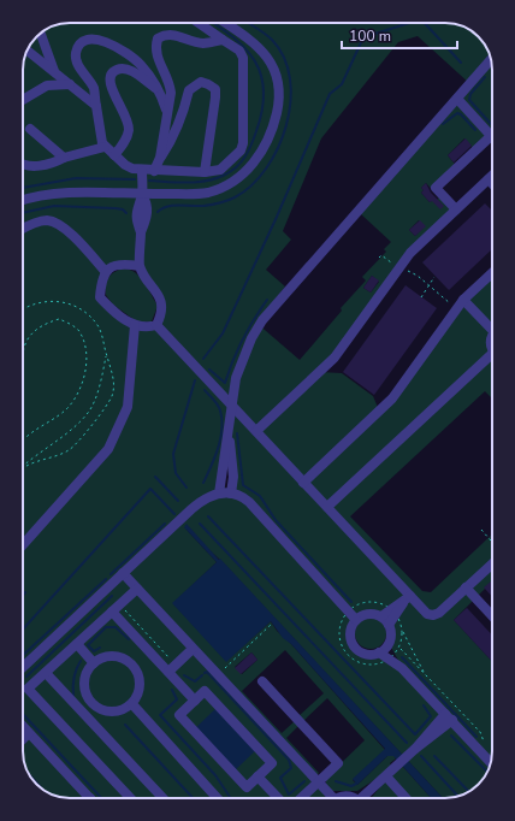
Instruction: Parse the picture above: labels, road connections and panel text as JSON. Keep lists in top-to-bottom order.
{
  "scale_bar": "100 m"
}
